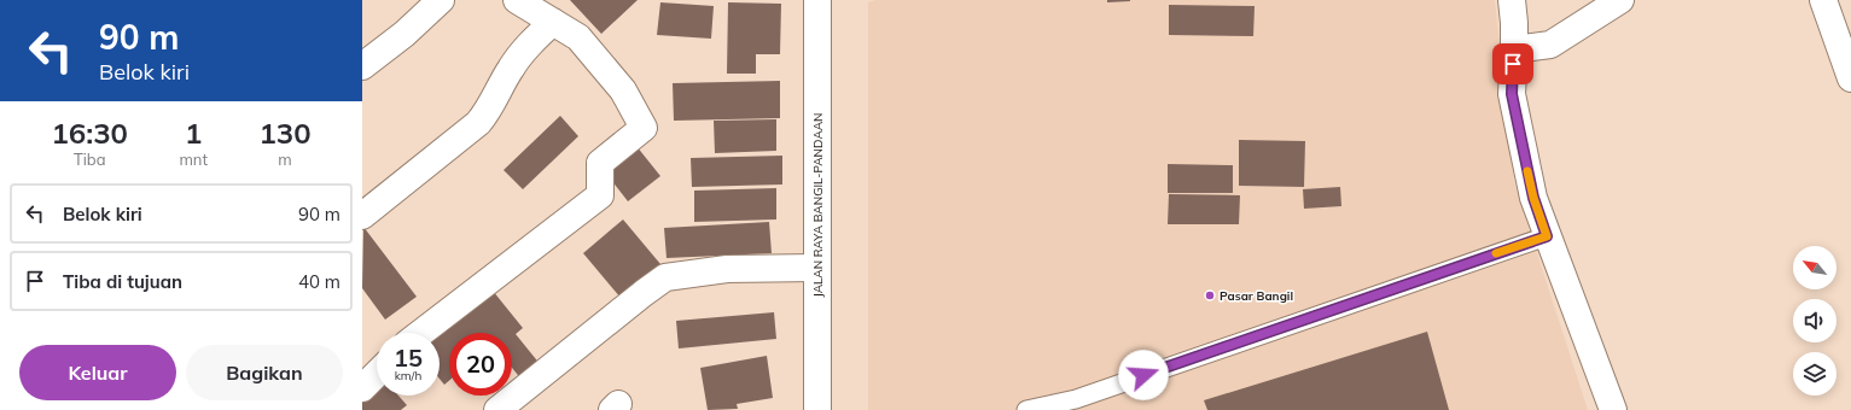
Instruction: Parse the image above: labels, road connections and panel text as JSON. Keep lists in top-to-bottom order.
{
  "streets": {
    "street": ["JALAN RAYA BANGIL-PANDAAN"]
  },
  "places": ["Pasar Bangil"],
  "north": "top left",
  "page": {
    "turn": ["90 m", "Belok kiri"],
    "eta": [
      "16:30",
      "Tiba",
      "1",
      "mnt",
      "130",
      "m"
    ],
    "list": [
      {
        "name": "Belok kiri",
        "value": "90 m"
      },
      {
        "name": "Tiba di tujuan",
        "value": "40 m"
      }
    ],
    "speed": "15 km/h",
    "limit": "20",
    "buttons": ["Keluar", "Bagikan"]
  }
}
